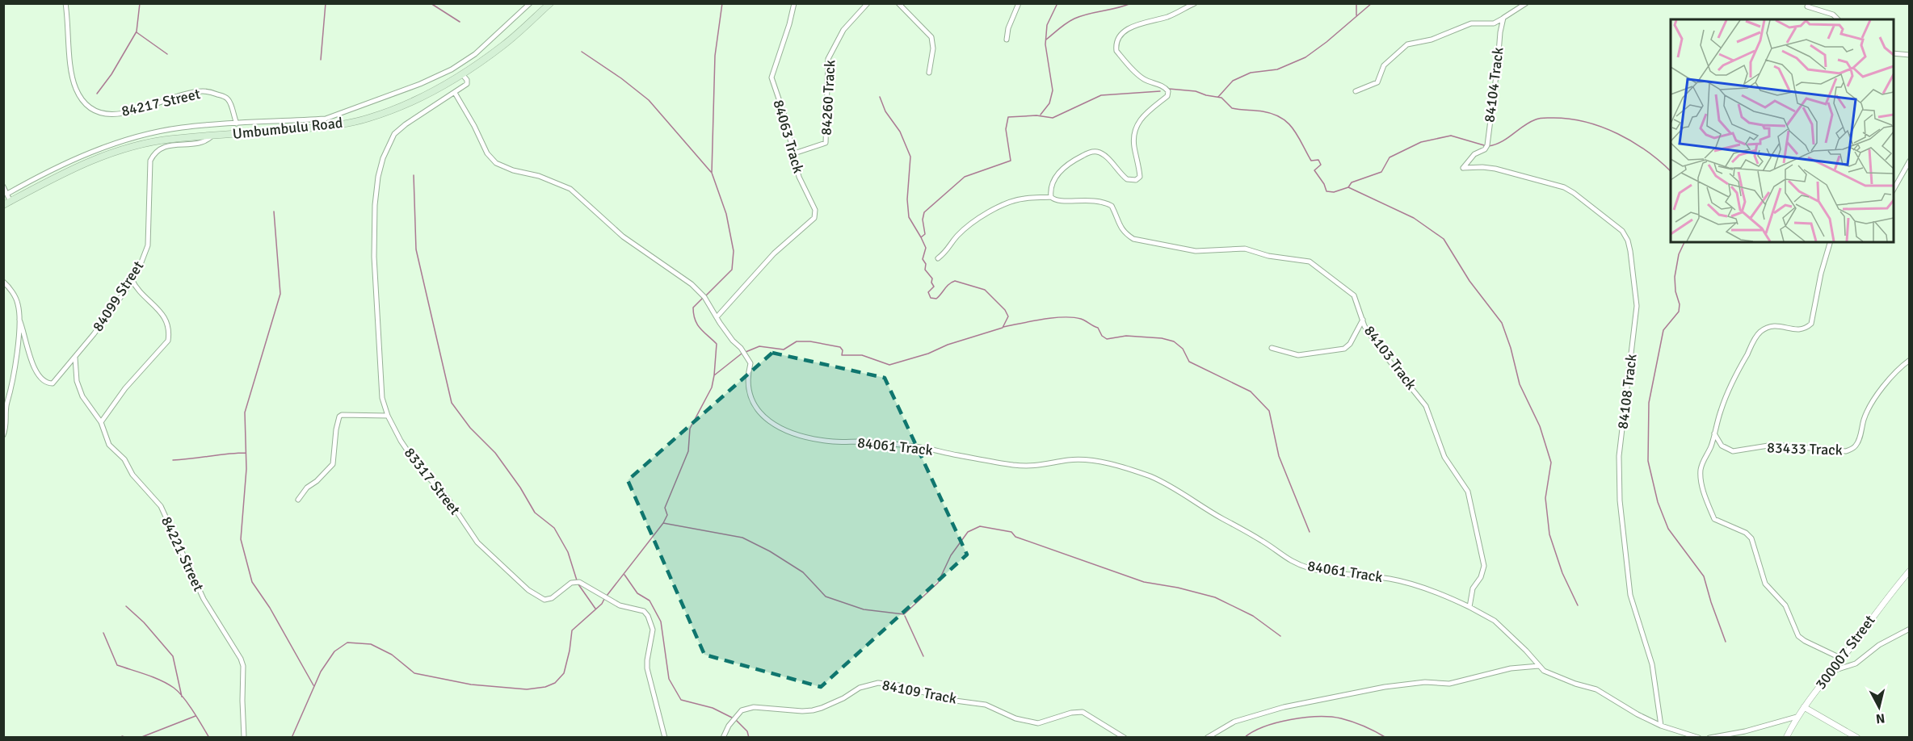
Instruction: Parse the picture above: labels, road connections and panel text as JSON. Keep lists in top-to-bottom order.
{
  "streets": {
    "main road": ["Umbumbulu Road"],
    "street": [
      "84104 Track",
      "84260 Track",
      "84217 Street",
      "84063 Track",
      "84099 Street",
      "84103 Track",
      "84108 Track",
      "84061 Track",
      "83433 Track",
      "83317 Street",
      "84221 Street",
      "300007 Street",
      "84109 Track"
    ]
  },
  "crossings": [
    ["84104 Track", "84108 Track"],
    ["84260 Track", "84063 Track"],
    ["Umbumbulu Road", "84099 Street"],
    ["84063 Track", "84061 Track"],
    ["84099 Street", "84221 Street"],
    ["84103 Track", "84061 Track"],
    ["84061 Track", "83317 Street"]
  ],
  "north": "bottom"
}
